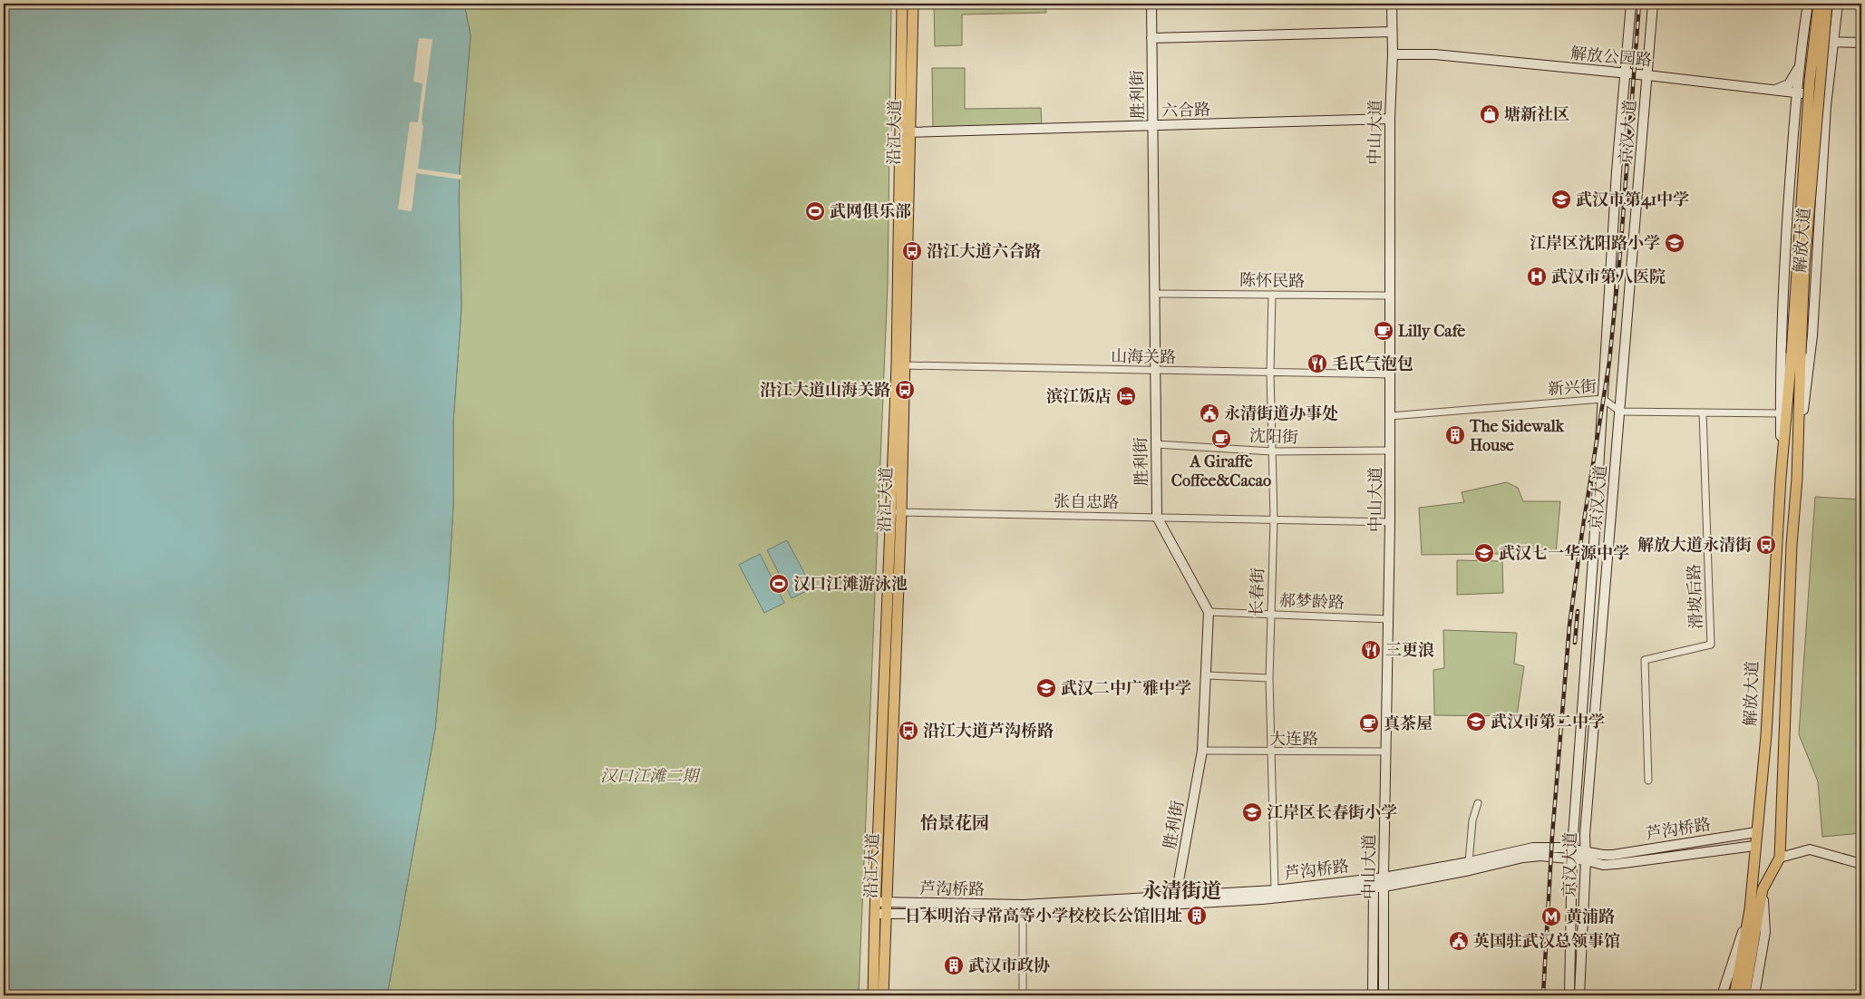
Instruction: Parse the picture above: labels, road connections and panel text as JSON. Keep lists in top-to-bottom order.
{
  "streets": {
    "main road": [
      "解放公园路",
      "胜利街",
      "六合路",
      "沿江大道",
      "中山大道",
      "京汉大道",
      "解放大道",
      "芦沟桥路"
    ],
    "street": [
      "陈怀民路",
      "山海关路",
      "新兴街",
      "沈阳街",
      "张自忠路",
      "长春街",
      "滑坡后路",
      "郝梦龄路",
      "大连路"
    ]
  },
  "crossings": [
    ["解放公园路", "中山大道"],
    ["解放公园路", "京汉大道"],
    ["解放公园路", "解放大道"],
    ["胜利街", "六合路"],
    ["胜利街", "陈怀民路"],
    ["胜利街", "山海关路"],
    ["胜利街", "沈阳街"],
    ["胜利街", "张自忠路"],
    ["胜利街", "郝梦龄路"],
    ["胜利街", "大连路"],
    ["胜利街", "芦沟桥路"],
    ["六合路", "沿江大道"],
    ["六合路", "中山大道"],
    ["沿江大道", "山海关路"],
    ["沿江大道", "张自忠路"],
    ["沿江大道", "芦沟桥路"],
    ["中山大道", "陈怀民路"],
    ["中山大道", "山海关路"],
    ["中山大道", "新兴街"],
    ["中山大道", "沈阳街"],
    ["中山大道", "张自忠路"],
    ["中山大道", "郝梦龄路"],
    ["中山大道", "大连路"],
    ["中山大道", "芦沟桥路"],
    ["京汉大道", "新兴街"],
    ["京汉大道", "芦沟桥路"],
    ["解放大道", "芦沟桥路"],
    ["陈怀民路", "长春街"],
    ["山海关路", "长春街"],
    ["沈阳街", "长春街"],
    ["张自忠路", "长春街"],
    ["长春街", "郝梦龄路"],
    ["长春街", "大连路"],
    ["长春街", "芦沟桥路"]
  ],
  "districts": ["怡景花园", "永清街道"],
  "parks": ["汉口江滩二期"],
  "places": {
    "shop": ["塘新社区"],
    "school or university": [
      "武汉市第41中学",
      "江岸区沈阳路小学",
      "武汉七一华源中学",
      "武汉二中广雅中学",
      "武汉市第二中学",
      "江岸区长春街小学"
    ],
    "sports": ["武网俱乐部", "汉口江滩游泳池"],
    "bus stop": [
      "沿江大道六合路",
      "沿江大道山海关路",
      "解放大道永清街",
      "沿江大道芦沟桥路"
    ],
    "hospital": ["武汉市第八医院"],
    "cafe": ["Lilly Cafe", "A Giraffe Coffee&Cacao", "真茶屋"],
    "restaurant": ["毛氏气泡包", "三更浪"],
    "hotel": ["滨江饭店"],
    "public building": ["永清街道办事处", "英国驻武汉总领事馆"],
    "building": ["The Sidewalk House", "日本明治寻常高等小学校校长公馆旧址", "武汉市政协"],
    "metro station": ["黄浦路"]
  }
}
